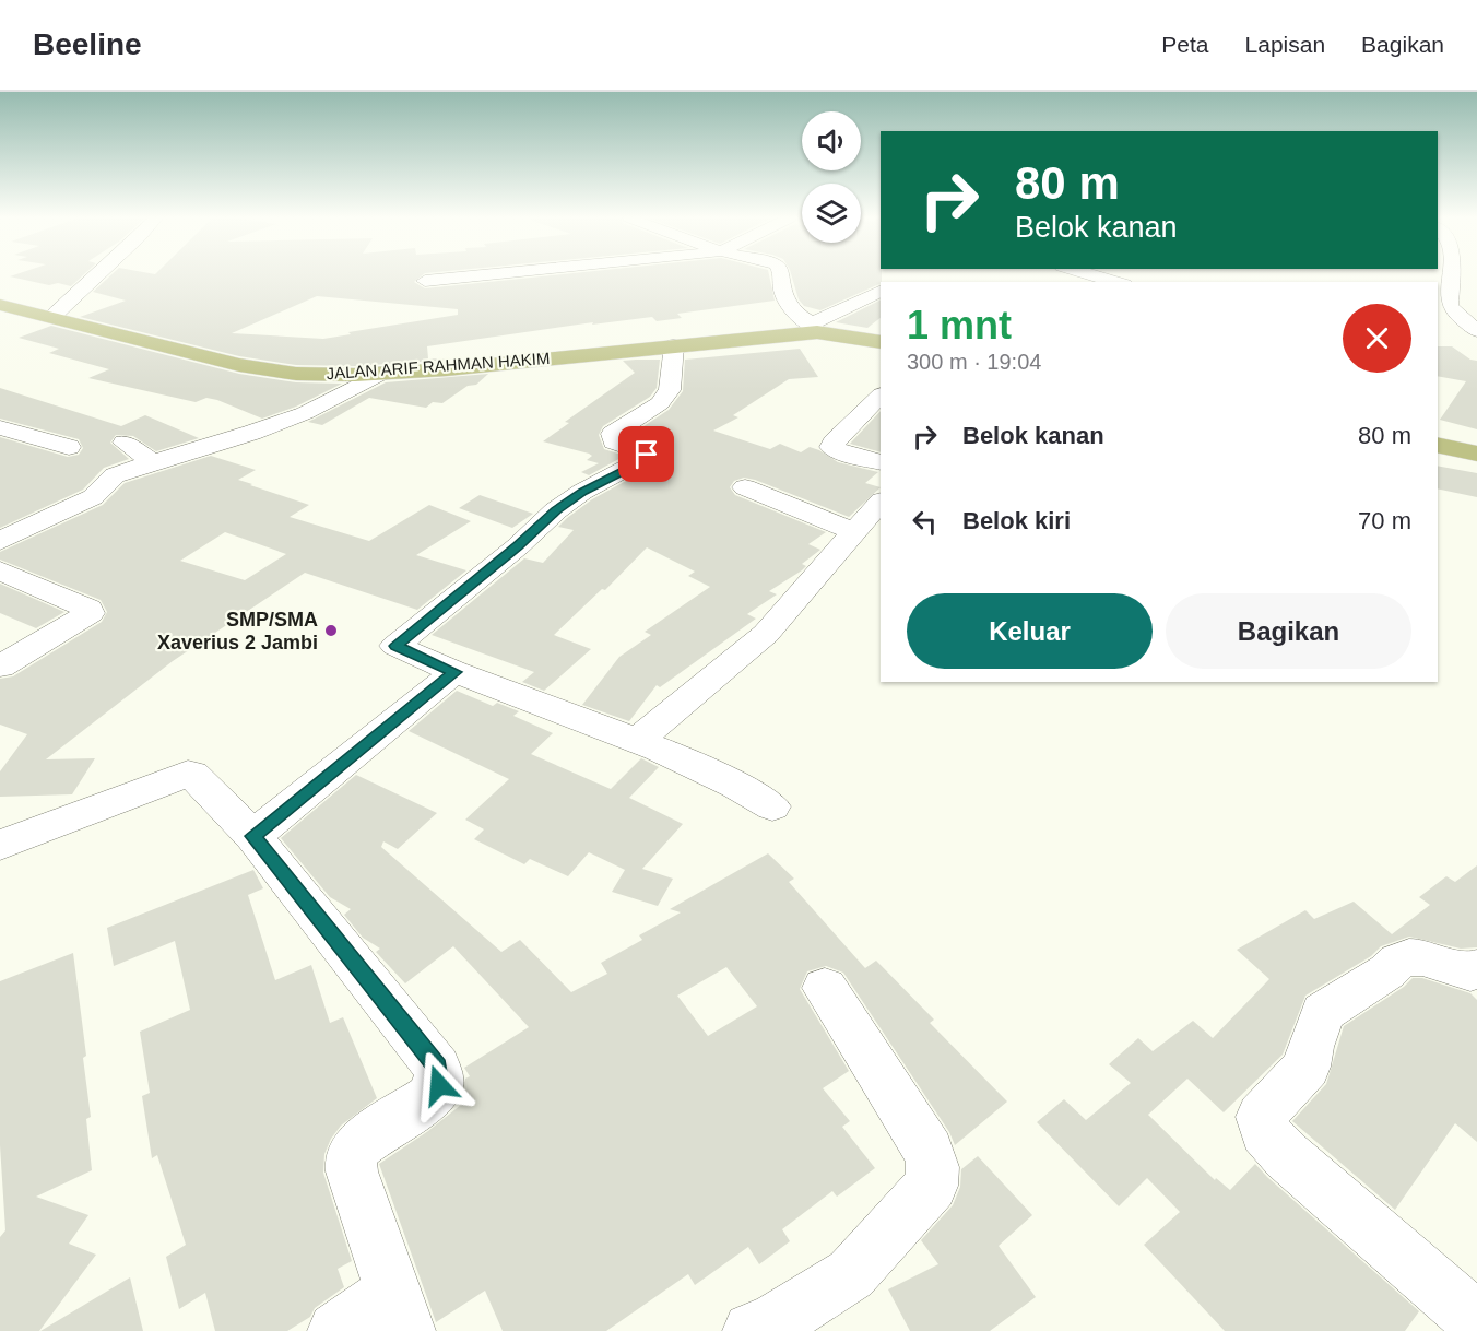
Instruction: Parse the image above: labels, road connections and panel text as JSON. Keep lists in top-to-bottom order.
{
  "streets": {
    "main road": ["JALAN ARIF RAHMAN HAKIM"]
  },
  "places": ["SMP/SMA Xaverius 2 Jambi"],
  "page": {
    "header": "Beeline",
    "nav": ["Peta", "Lapisan", "Bagikan"],
    "turn": ["80 m", "Belok kanan"],
    "heading": ["1 mnt", "300 m · 19:04"],
    "list": [
      {
        "name": "Belok kanan",
        "value": "80 m"
      },
      {
        "name": "Belok kiri",
        "value": "70 m"
      }
    ],
    "buttons": ["Keluar", "Bagikan"]
  }
}
